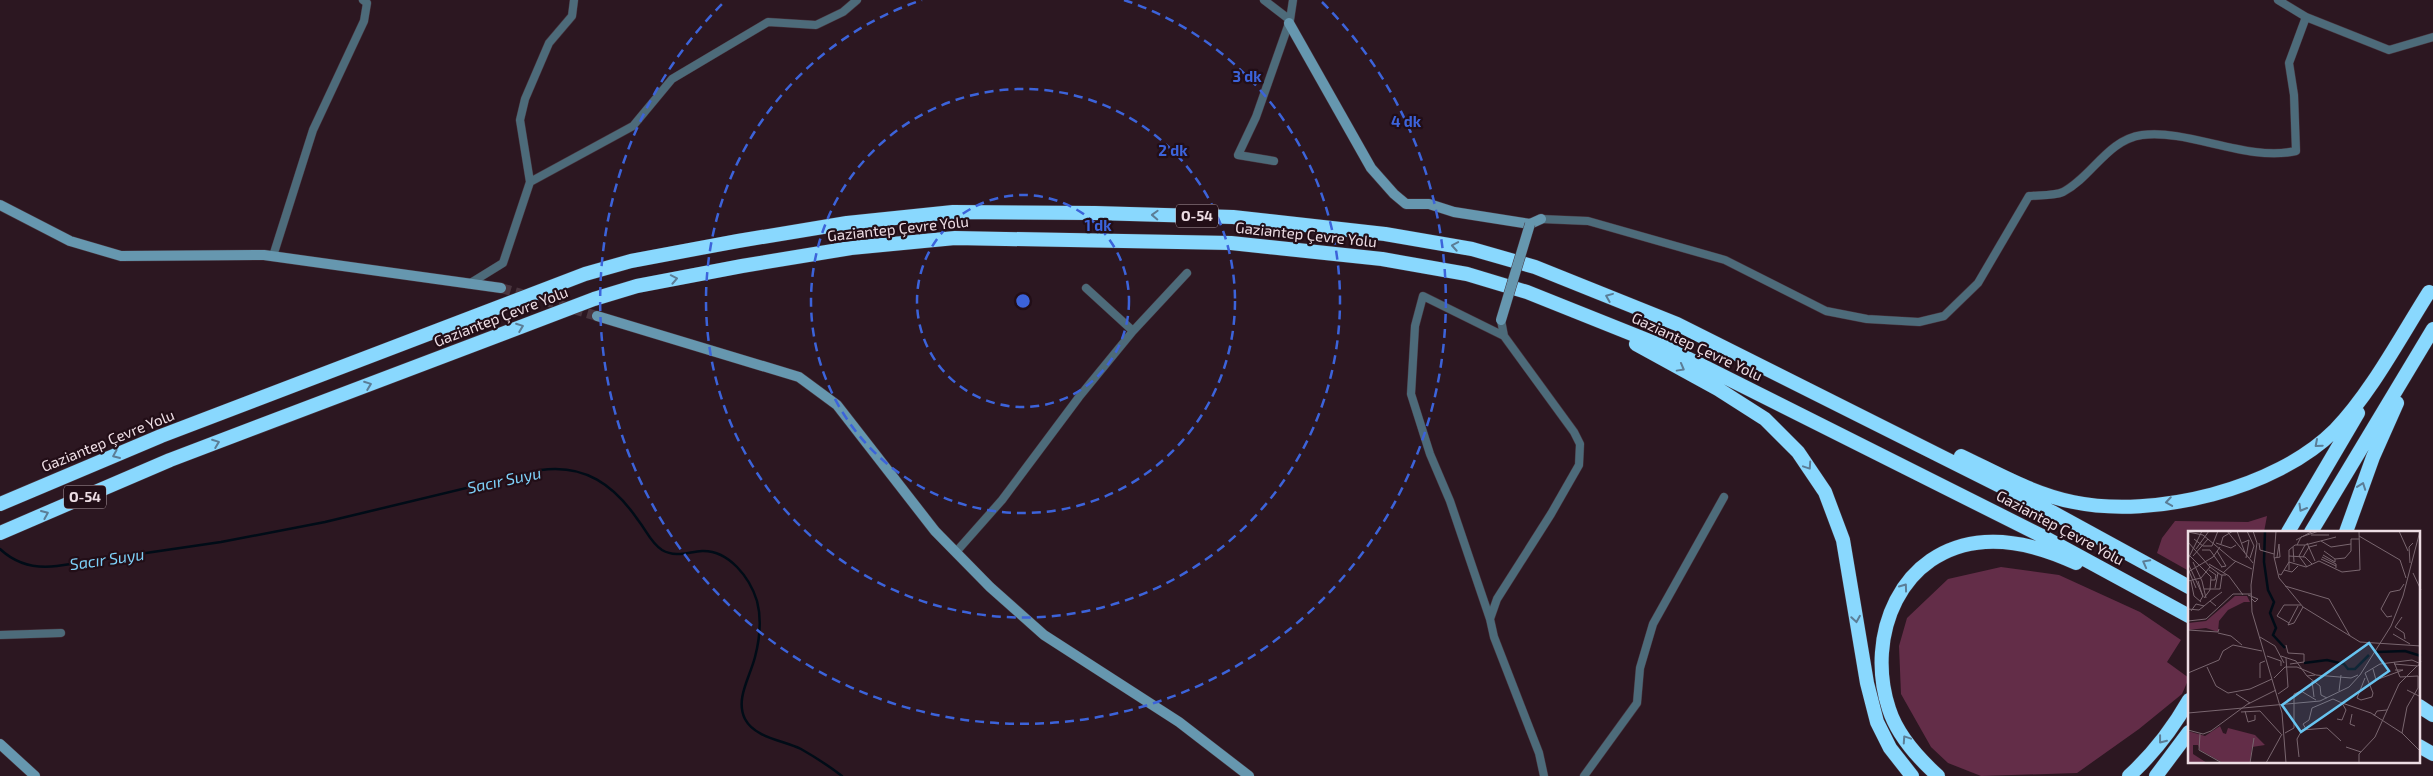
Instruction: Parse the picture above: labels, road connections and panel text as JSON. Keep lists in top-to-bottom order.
{
  "streets": {
    "highway": ["O-54", "Gaziantep Çevre Yolu"]
  },
  "water": ["Sacır Suyu"],
  "rings": [
    "3 dk",
    "4 dk",
    "2 dk",
    "1 dk"
  ]
}
